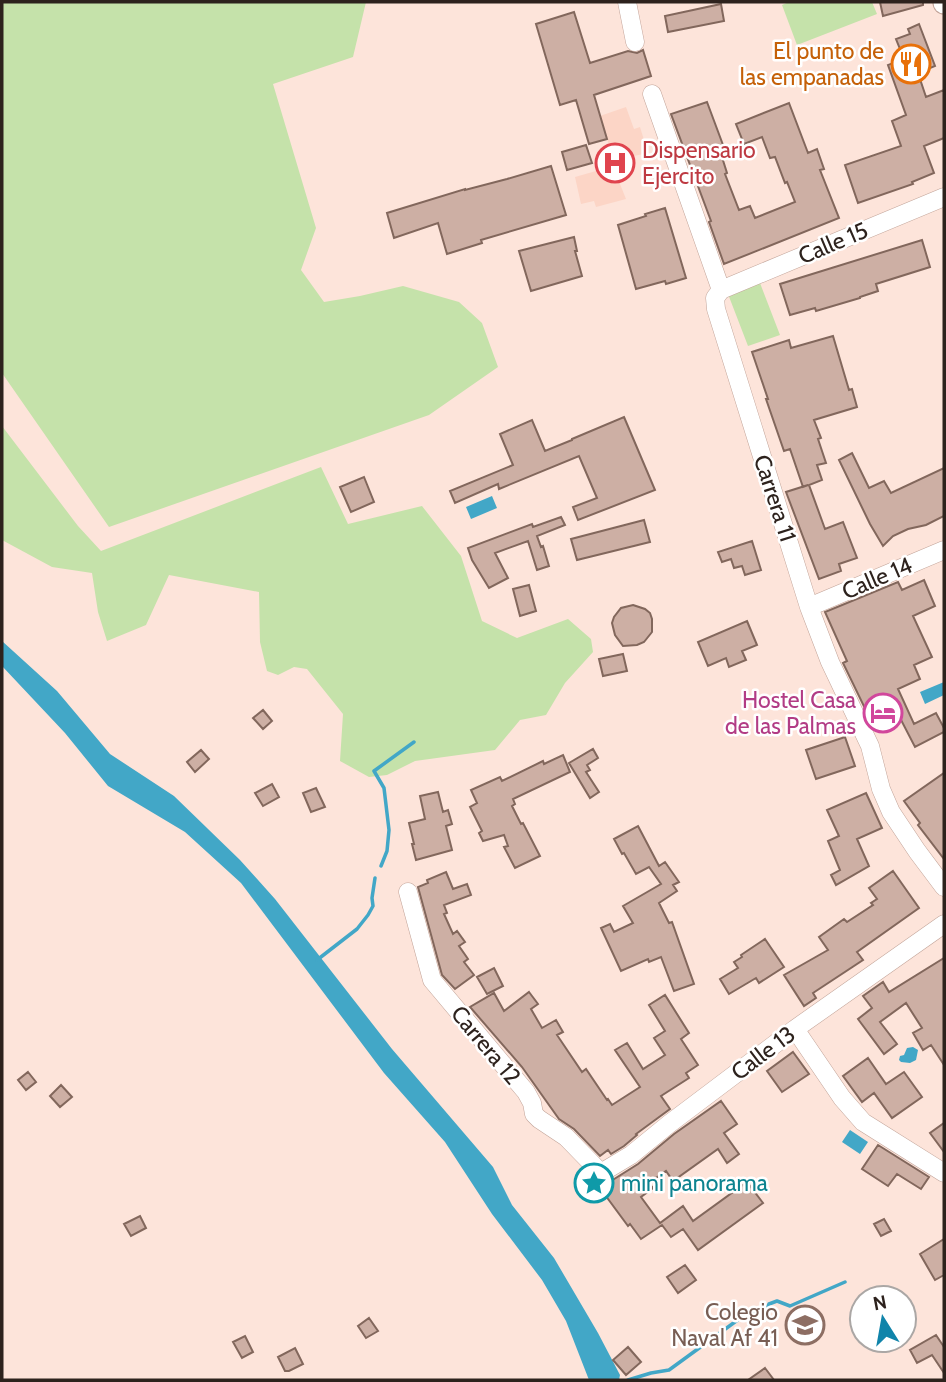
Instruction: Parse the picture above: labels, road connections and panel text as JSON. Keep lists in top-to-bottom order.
{
  "streets": {
    "street": [
      "Calle 15",
      "Carrera 11",
      "Calle 14",
      "Carrera 12",
      "Calle 13"
    ]
  },
  "crossings": [
    ["Calle 15", "Carrera 11"],
    ["Carrera 11", "Calle 14"],
    ["Carrera 12", "Calle 13"]
  ],
  "places": {
    "restaurant": ["El punto de las empanadas"],
    "hospital": ["Dispensario Ejercito"],
    "hotel": ["Hostel Casa de las Palmas"],
    "place": ["mini panorama"],
    "school or university": ["Colegio Naval Af 41"]
  },
  "north": "top"
}
